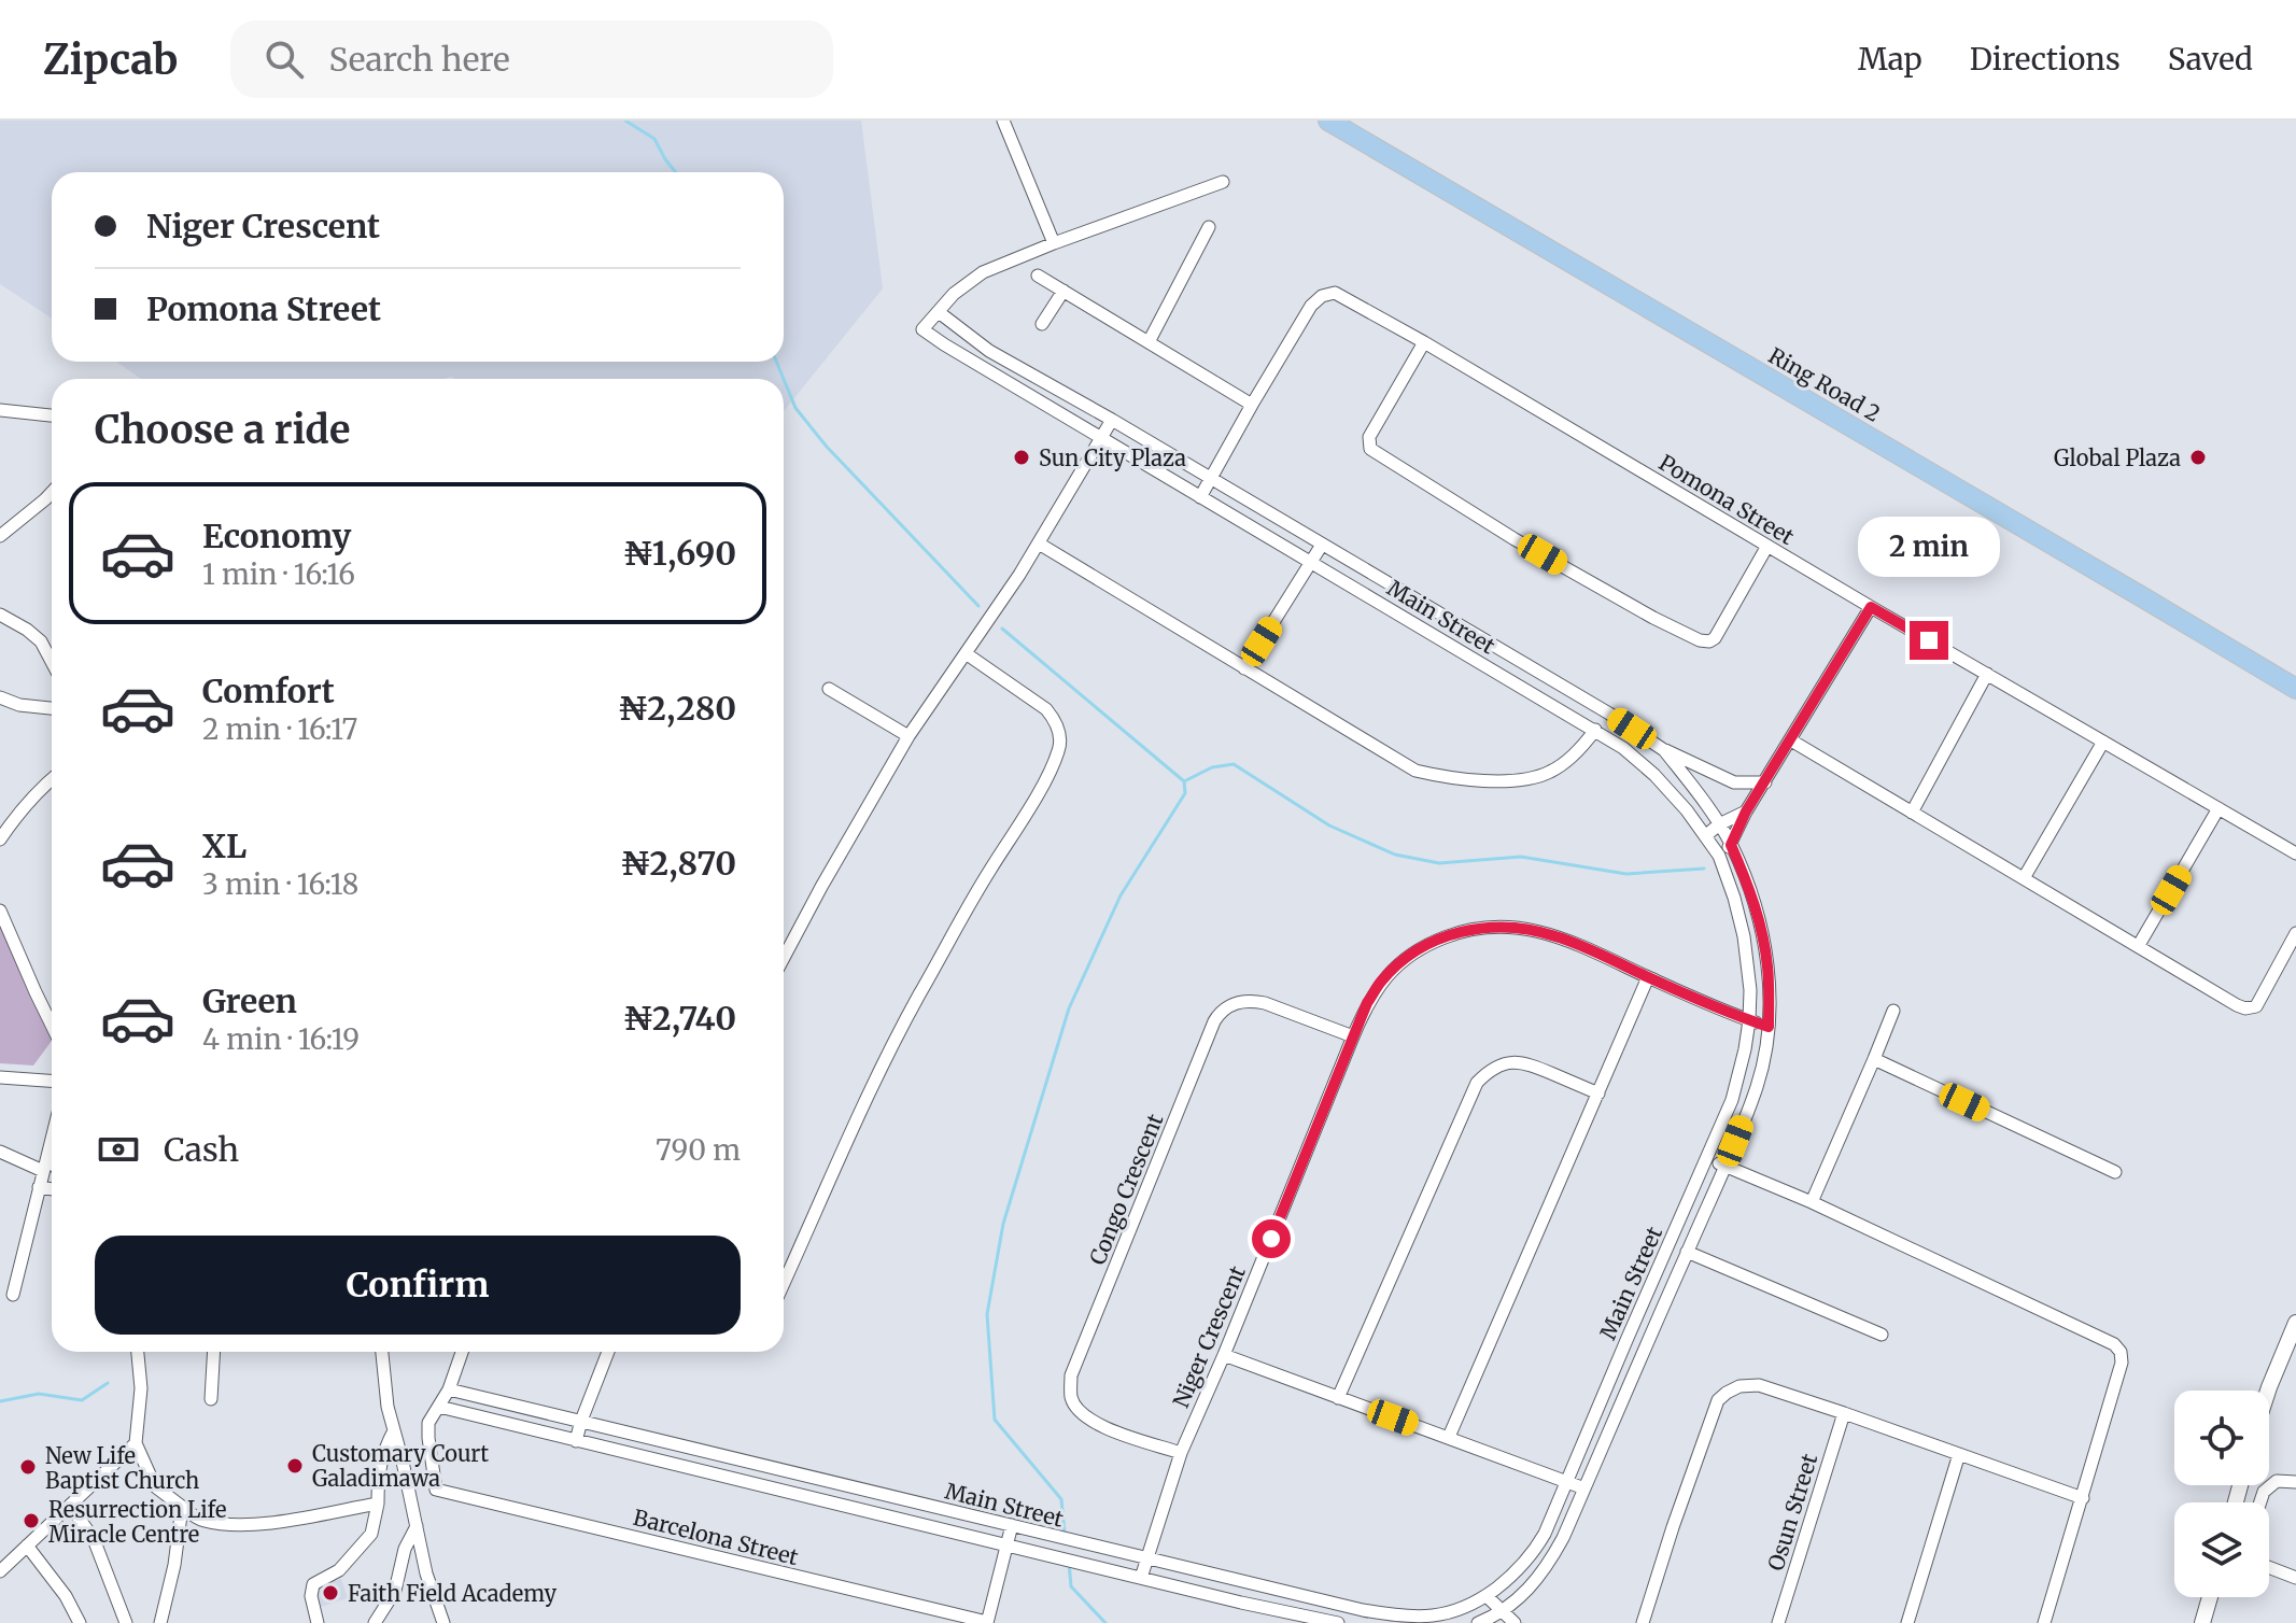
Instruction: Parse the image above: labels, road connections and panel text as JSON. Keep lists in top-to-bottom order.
{
  "streets": {
    "main road": ["Ring Road 2"],
    "street": [
      "Pomona Street",
      "Main Street",
      "Congo Crescent",
      "Niger Crescent",
      "Osun Street",
      "Barcelona Street"
    ]
  },
  "crossings": [
    ["Pomona Street", "Main Street"],
    ["Main Street", "Niger Crescent"],
    ["Main Street", "Barcelona Street"],
    ["Congo Crescent", "Niger Crescent"]
  ],
  "places": [
    "Sun City Plaza",
    "Global Plaza",
    "Customary Court Galadimawa",
    "New Life Baptist Church",
    "Resurrection Life Miracle Centre",
    "Faith Field Academy"
  ],
  "page": {
    "header": "Zipcab",
    "search": "Search here",
    "nav": ["Map", "Directions", "Saved"],
    "banner": ["Niger Crescent", "Pomona Street"],
    "heading": "Choose a ride",
    "list": [
      {
        "name": "Economy",
        "note": "1 min · 16:16",
        "value": "₦1,690"
      },
      {
        "name": "Comfort",
        "note": "2 min · 16:17",
        "value": "₦2,280"
      },
      {
        "name": "XL",
        "note": "3 min · 16:18",
        "value": "₦2,870"
      },
      {
        "name": "Green",
        "note": "4 min · 16:19",
        "value": "₦2,740"
      }
    ],
    "bubble": "2 min",
    "pay": ["Cash", "790 m"],
    "buttons": "Confirm"
  }
}
